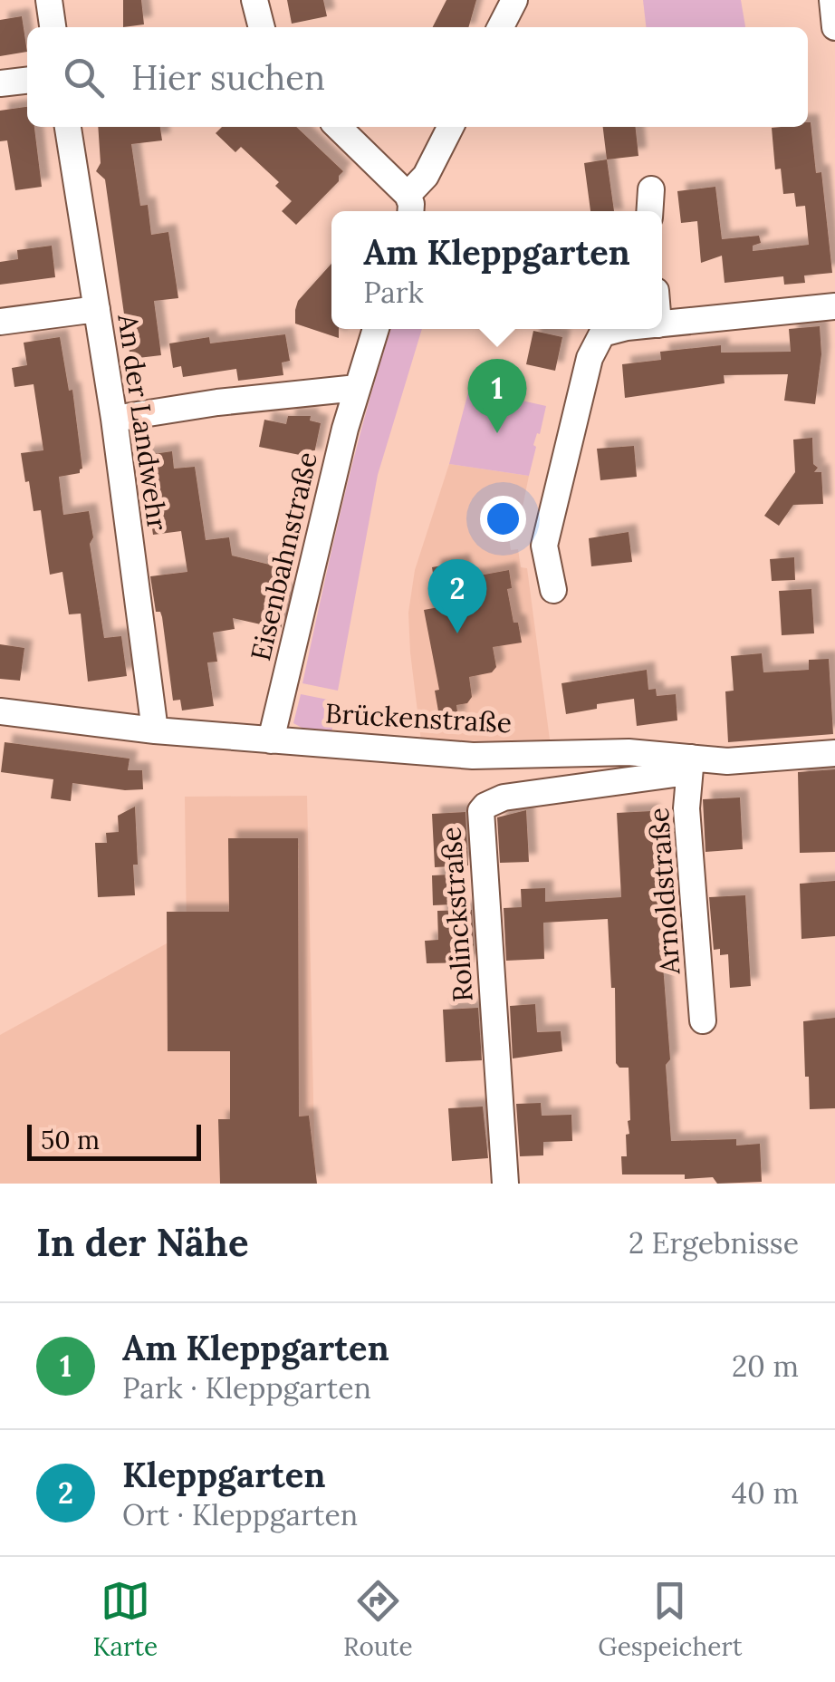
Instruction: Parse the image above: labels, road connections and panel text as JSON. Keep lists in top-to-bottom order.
{
  "streets": {
    "street": [
      "An der Landwehr",
      "Eisenbahnstraße",
      "Brückenstraße",
      "Arnoldstraße",
      "Rolinckstraße"
    ]
  },
  "crossings": [
    ["An der Landwehr", "Brückenstraße"],
    ["Eisenbahnstraße", "Brückenstraße"],
    ["Brückenstraße", "Arnoldstraße"],
    ["Brückenstraße", "Rolinckstraße"],
    ["Arnoldstraße", "Rolinckstraße"]
  ],
  "scale_bar": "50 m",
  "page": {
    "search": "Hier suchen",
    "popup": ["Am Kleppgarten", "Park"],
    "pins": ["1", "2"],
    "scale": "50 m",
    "heading": ["In der Nähe", "2 Ergebnisse"],
    "list": [
      {
        "mark": "1",
        "name": "Am Kleppgarten",
        "note": "Park · Kleppgarten",
        "value": "20 m"
      },
      {
        "mark": "2",
        "name": "Kleppgarten",
        "note": "Ort · Kleppgarten",
        "value": "40 m"
      }
    ],
    "nav": ["Karte", "Route", "Gespeichert"]
  }
}
